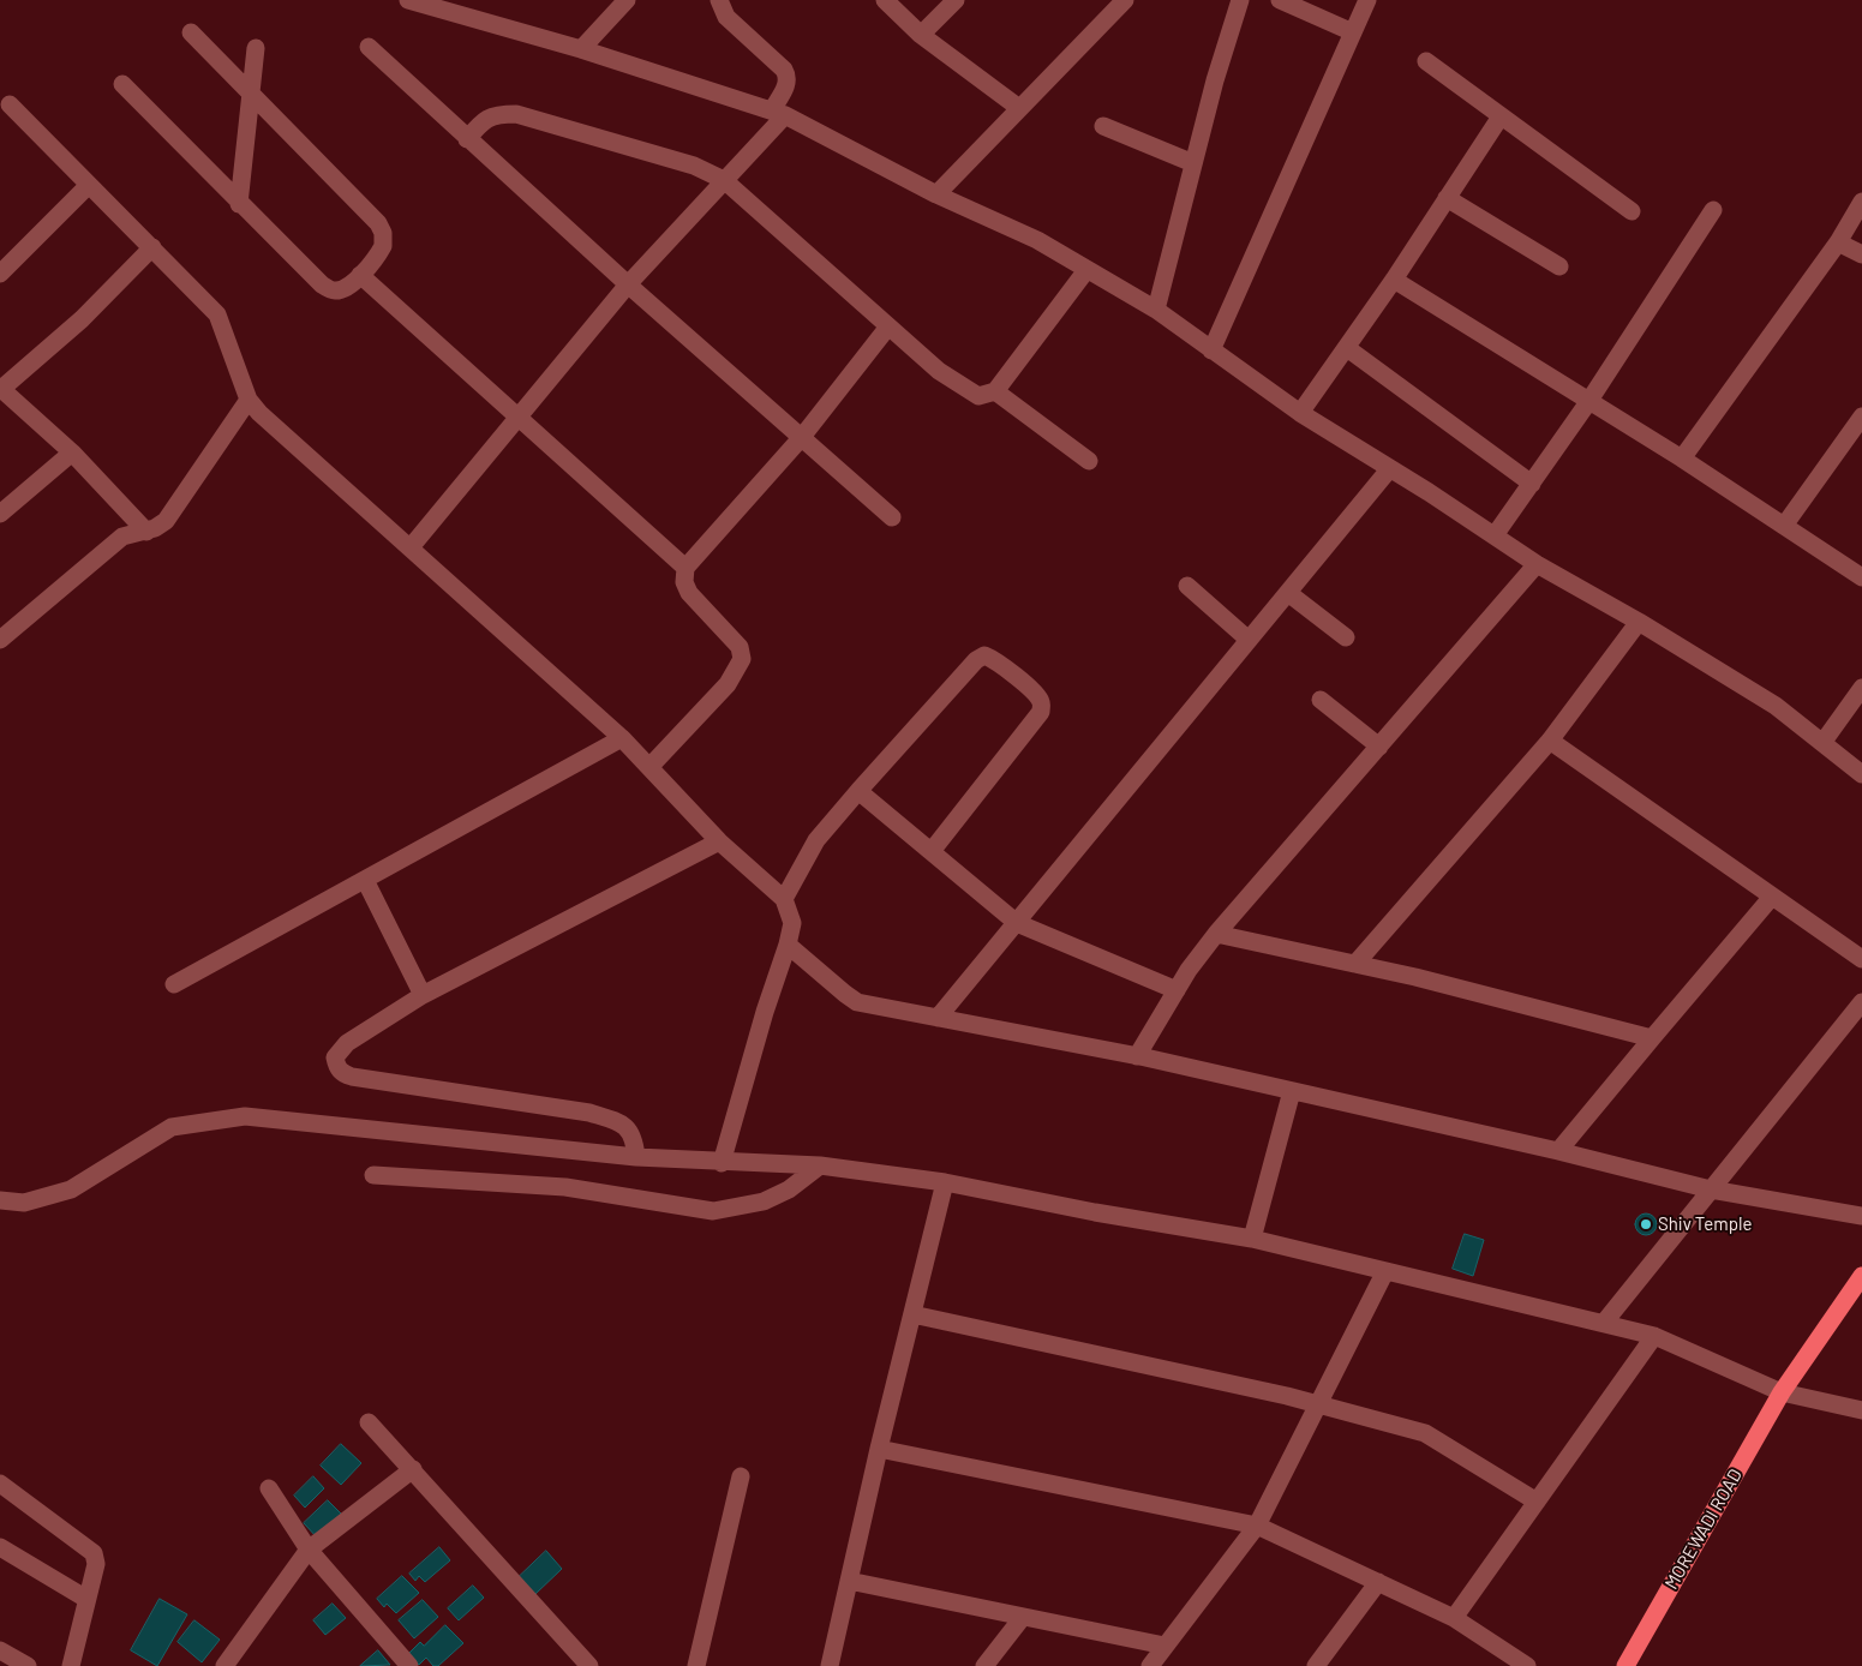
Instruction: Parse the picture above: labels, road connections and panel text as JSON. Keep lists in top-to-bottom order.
{
  "streets": {
    "main road": ["MOREWADI ROAD"]
  },
  "places": ["Shiv Temple"]
}
